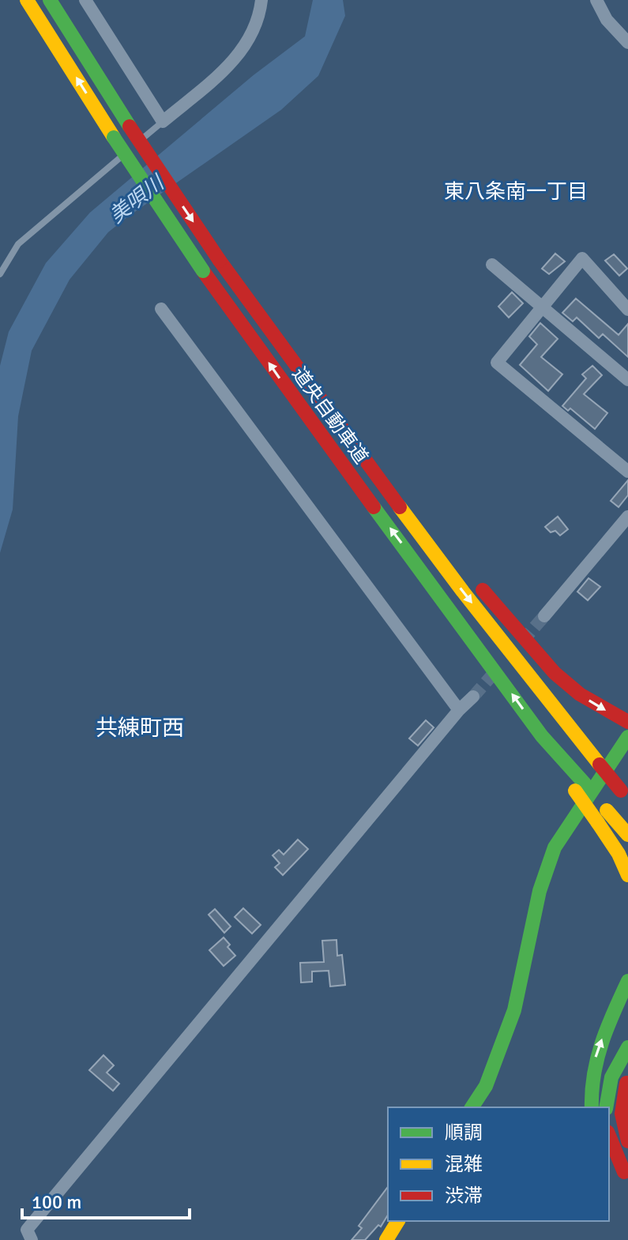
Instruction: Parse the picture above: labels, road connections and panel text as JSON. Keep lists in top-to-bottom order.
{
  "streets": {
    "main road": ["道央自動車道"]
  },
  "districts": ["東八条南一丁目", "共練町西"],
  "water": ["美唄川"],
  "legend": ["順調", "混雑", "渋滞"],
  "scale_bar": "100 m"
}
